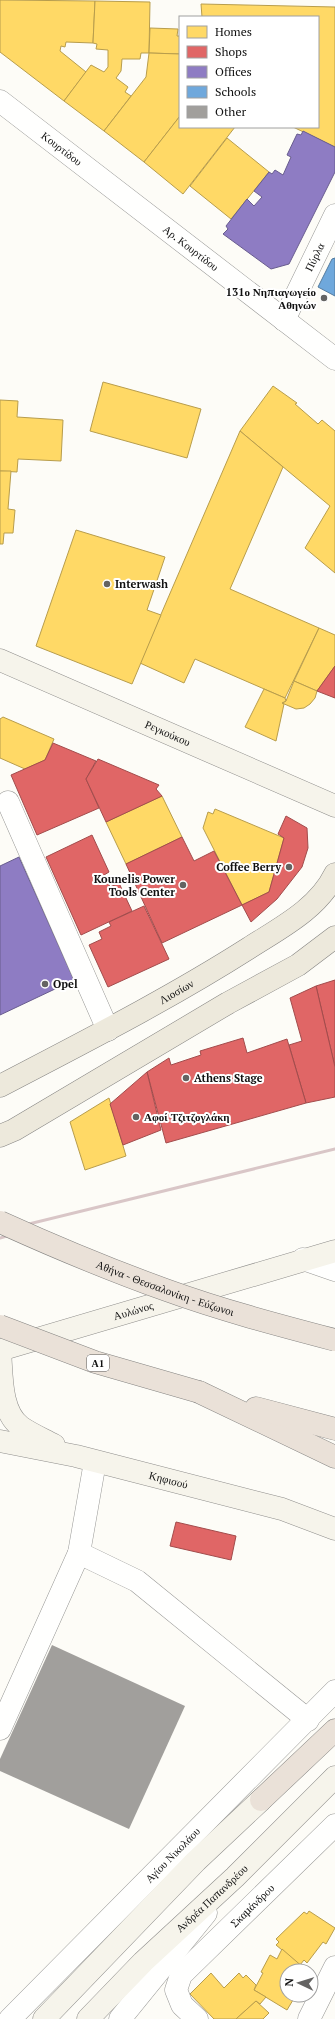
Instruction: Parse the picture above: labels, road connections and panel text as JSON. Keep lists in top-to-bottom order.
{
  "streets": {
    "highway": ["Αθήνα - Θεσσαλονίκη - Εύζωνοι", "Α1"],
    "main road": [
      "Ρεγκούκου",
      "Λιοσίων",
      "Αυλώνος",
      "Κηφισού",
      "Ανδρέα Παπανδρέου"
    ],
    "street": [
      "Κουρτίδου",
      "Αρ. Κουρτίδου",
      "Πύρλα",
      "Αγίου Νικολάου",
      "Σκαμάνδρου"
    ]
  },
  "crossings": [
    ["Κουρτίδου", "Αρ. Κουρτίδου"],
    ["Αρ. Κουρτίδου", "Πύρλα"]
  ],
  "places": [
    "131ο Νηπιαγωγείο Αθηνών",
    "Interwash",
    "Coffee Berry",
    "Kounelis Power Tools Center",
    "Opel",
    "Athens Stage",
    "Αφοί Τζιτζογλάκη"
  ],
  "legend": [
    "Homes",
    "Shops",
    "Offices",
    "Schools",
    "Other"
  ],
  "north": "left"
}
